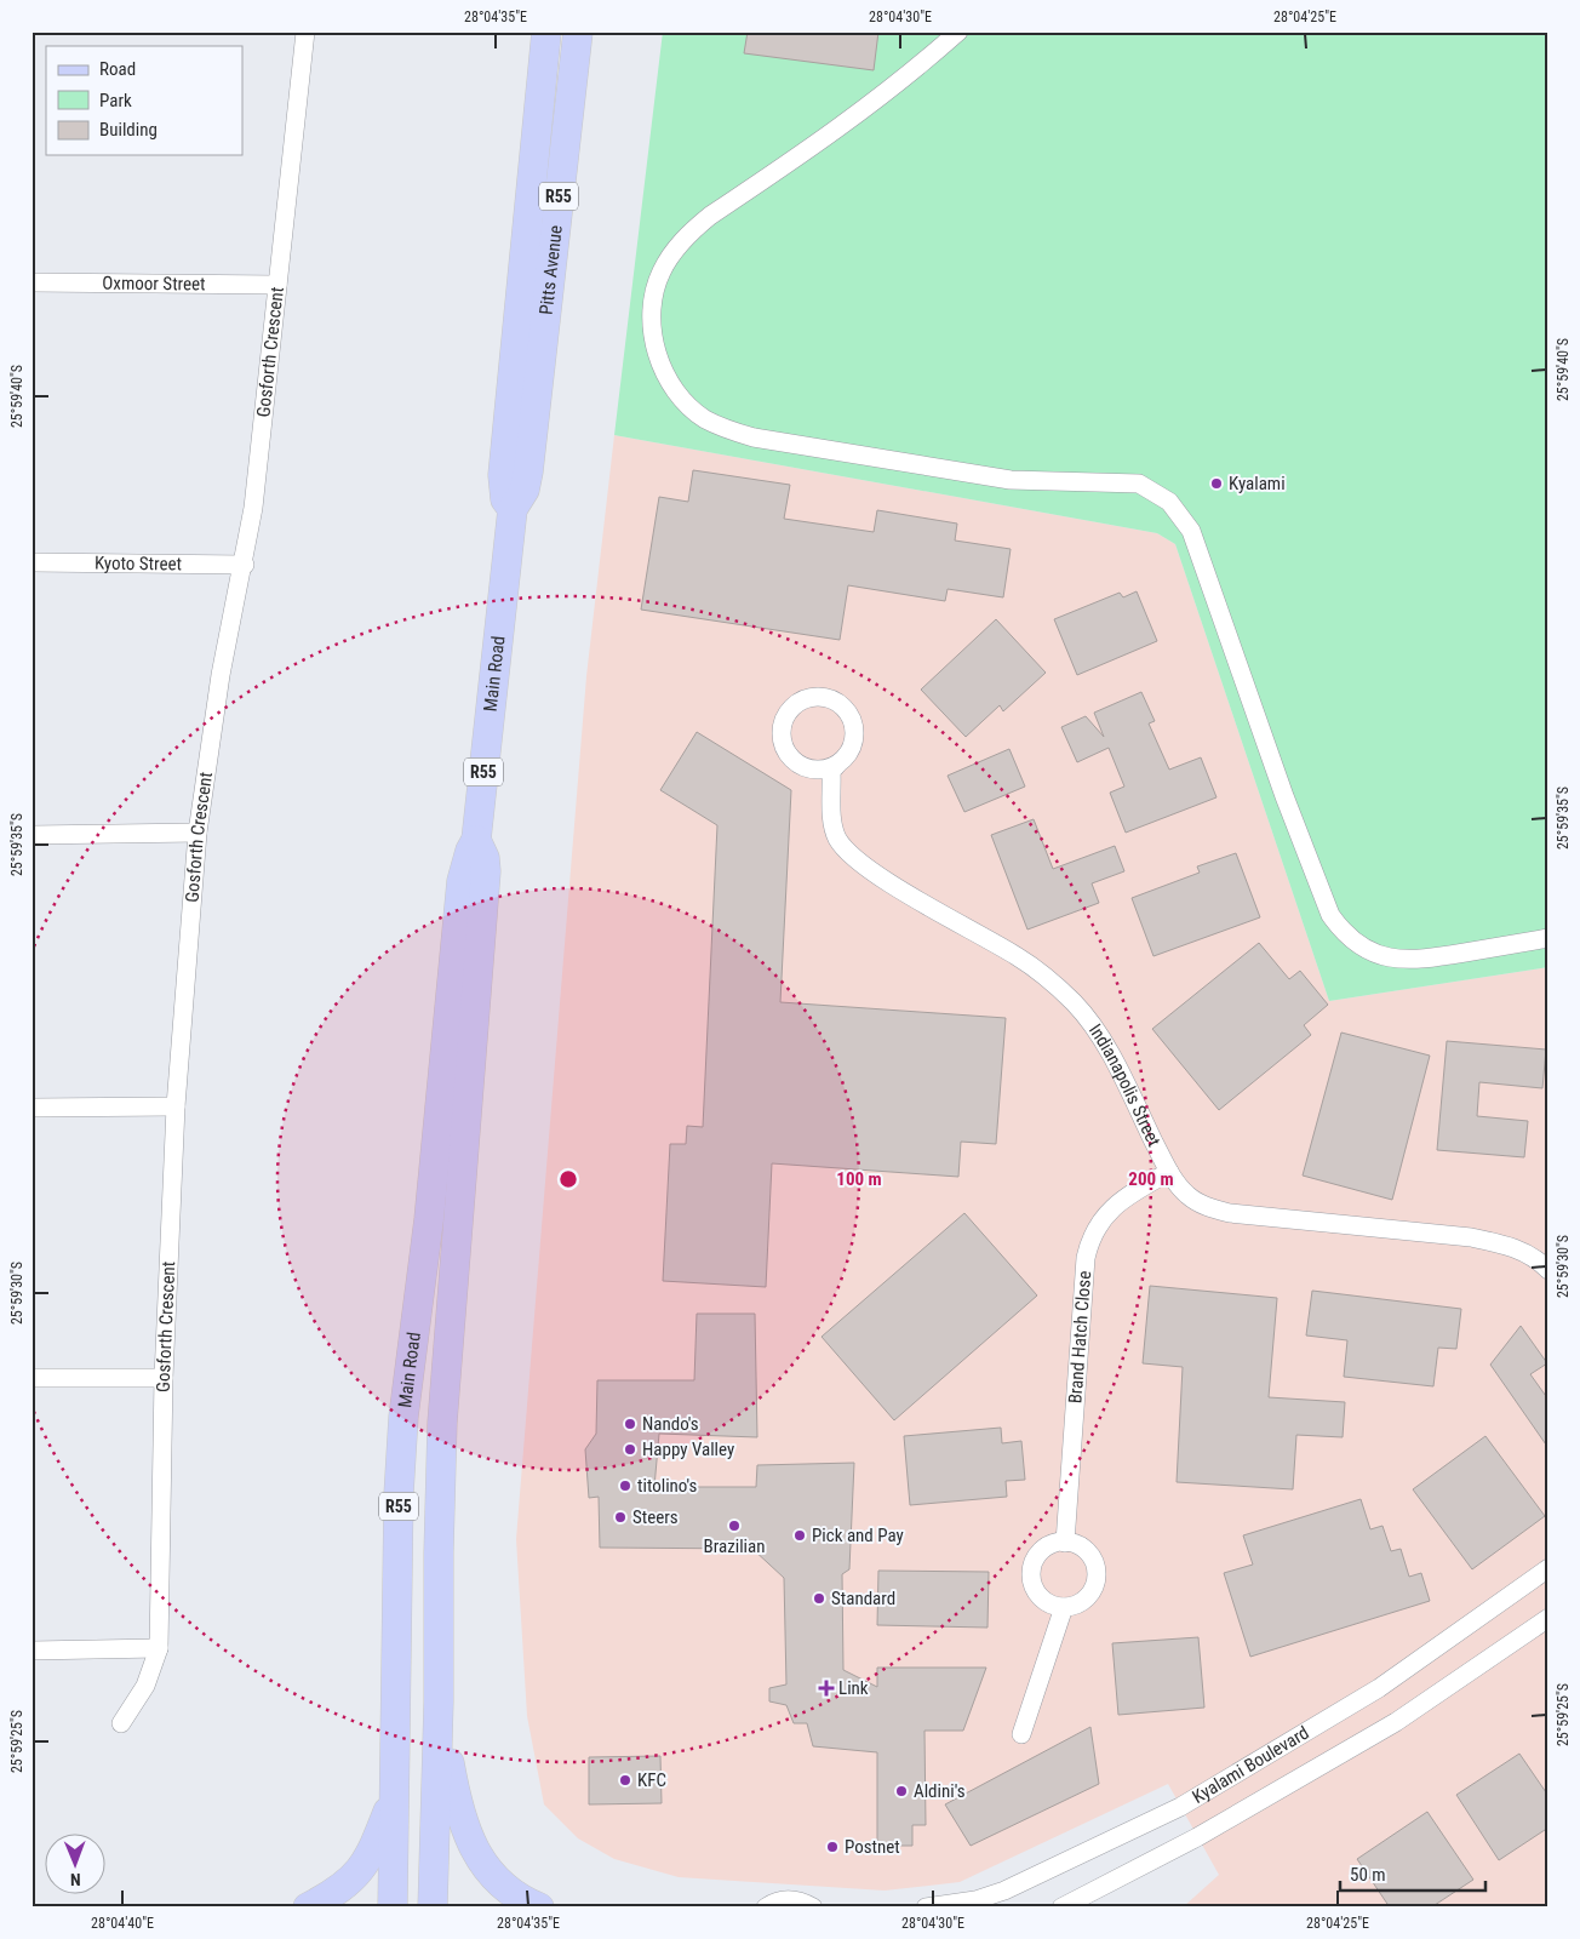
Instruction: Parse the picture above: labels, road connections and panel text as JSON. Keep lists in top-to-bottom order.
{
  "streets": {
    "main road": ["R55", "Pitts Avenue", "Main Road"],
    "street": [
      "Oxmoor Street",
      "Gosforth Crescent",
      "Kyoto Street",
      "Indianapolis Street",
      "Brand Hatch Close",
      "Kyalami Boulevard"
    ]
  },
  "crossings": [
    ["Pitts Avenue", "Main Road"],
    ["Oxmoor Street", "Gosforth Crescent"],
    ["Gosforth Crescent", "Kyoto Street"],
    ["Indianapolis Street", "Brand Hatch Close"]
  ],
  "places": {
    "other": [
      "Kyalami",
      "Nando's",
      "Happy Valley",
      "titolino's",
      "Steers",
      "Brazilian",
      "Pick and Pay",
      "Standard",
      "KFC",
      "Aldini's",
      "Postnet"
    ],
    "health": ["Link"]
  },
  "legend": ["Road", "Park", "Building"],
  "scale_bar": "50 m",
  "north": "bottom",
  "coordinates": [
    "28°04'35\"E",
    "28°04'30\"E",
    "28°04'25\"E",
    "25°59'40\"S",
    "25°59'35\"S",
    "25°59'30\"S",
    "25°59'25\"S",
    "28°04'40\"E"
  ],
  "rings": ["100 m", "200 m"]
}
